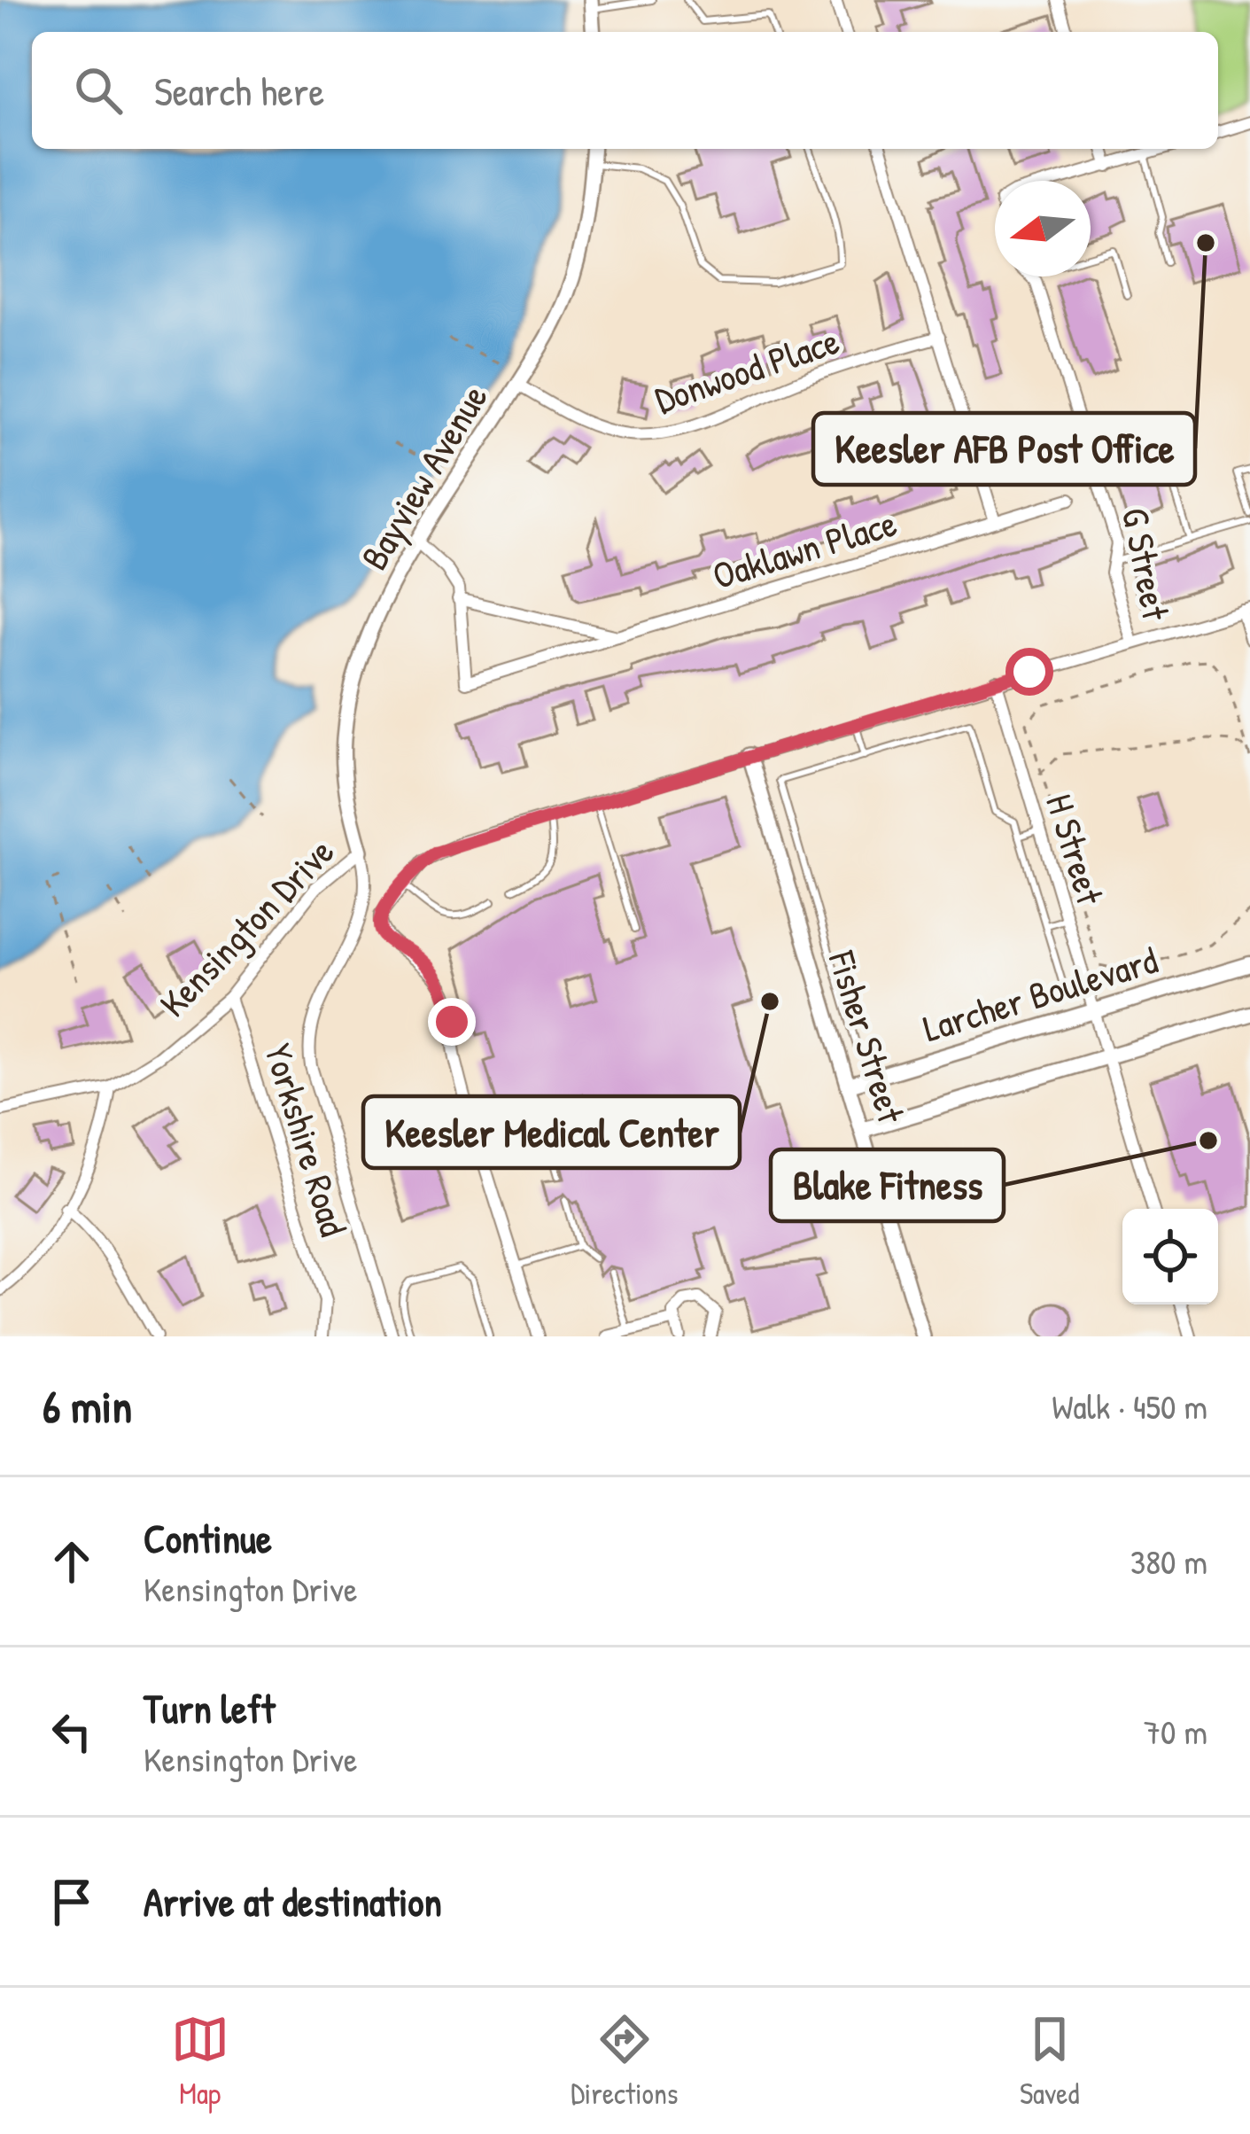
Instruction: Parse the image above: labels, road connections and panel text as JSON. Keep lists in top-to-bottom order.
{
  "streets": {
    "main road": ["Larcher Boulevard"],
    "street": [
      "Donwood Place",
      "Bayview Avenue",
      "Oaklawn Place",
      "G Street",
      "H Street",
      "Kensington Drive",
      "Fisher Street",
      "Yorkshire Road"
    ]
  },
  "crossings": [
    ["Donwood Place", "Bayview Avenue"],
    ["Bayview Avenue", "Oaklawn Place"],
    ["Bayview Avenue", "Kensington Drive"],
    ["H Street", "Larcher Boulevard"],
    ["Kensington Drive", "Yorkshire Road"],
    ["Larcher Boulevard", "Fisher Street"]
  ],
  "places": ["Keesler AFB Post Office", "Keesler Medical Center", "Blake Fitness"],
  "north": "left",
  "page": {
    "search": "Search here",
    "heading": ["6 min", "Walk · 450 m"],
    "list": [
      ["Continue", "Kensington Drive", "380 m"],
      ["Turn left", "Kensington Drive", "70 m"],
      "Arrive at destination"
    ],
    "nav": ["Map", "Directions", "Saved"]
  }
}
